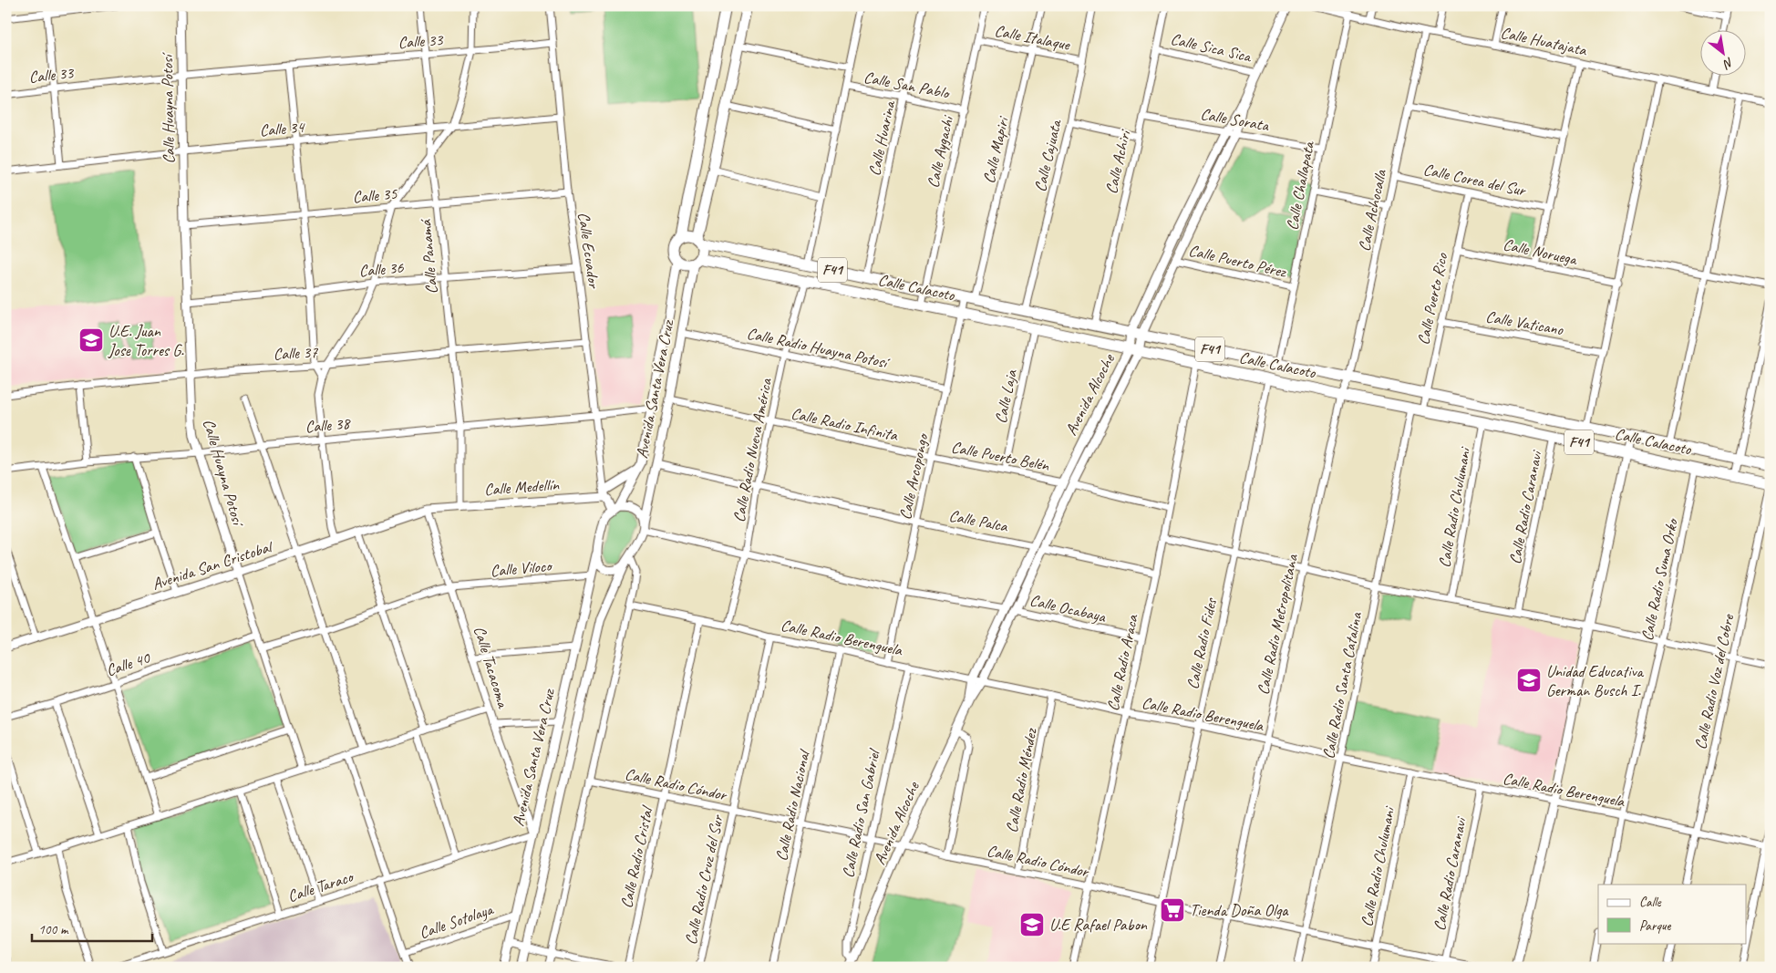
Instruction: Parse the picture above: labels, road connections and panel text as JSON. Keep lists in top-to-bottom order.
{
  "streets": {
    "main road": ["F41", "Calle Calacoto"],
    "street": [
      "Calle Italaque",
      "Calle 33",
      "Calle Huatajata",
      "Calle Sica Sica",
      "Calle San Pablo",
      "Calle Huayna Potosí",
      "Calle Sorata",
      "Calle 34",
      "Calle Huarina",
      "Calle Mapiri",
      "Calle Aygachi",
      "Calle Cajuata",
      "Calle Achiri",
      "Calle Corea del Sur",
      "Calle Challapata",
      "Calle 35",
      "Calle Achocalla",
      "Calle Ecuador",
      "Calle Noruega",
      "Calle Panamá",
      "Calle Puerto Pérez",
      "Calle 36",
      "Calle Puerto Rico",
      "Calle Vaticano",
      "Calle Radio Huayna Potosí",
      "Calle 37",
      "Avenida Santa Vera Cruz",
      "Avenida Alcoche",
      "Calle Laja",
      "Calle Radio Infinita",
      "Calle 38",
      "Calle Radio Nueva América",
      "Calle Puerto Belén",
      "Calle Arcopongo",
      "Calle Medellín",
      "Calle Radio Chulumani",
      "Calle Radio Caranavi",
      "Calle Palca",
      "Avenida San Cristobal",
      "Calle Viloco",
      "Calle Radio Suma Orko",
      "Calle Ocabaya",
      "Calle Radio Metropolitana",
      "Calle Radio Berenguela",
      "Calle Radio Fides",
      "Calle Radio Araca",
      "Calle 40",
      "Calle Tacacoma",
      "Calle Radio Voz del Cobre",
      "Calle Radio Santa Catalina",
      "Calle Radio Méndez",
      "Calle Radio Cóndor",
      "Calle Radio Nacional",
      "Calle Radio San Gabriel",
      "Calle Radio Cristal",
      "Calle Radio Cruz del Sur",
      "Calle Taraco",
      "Calle Sotolaya"
    ]
  },
  "crossings": [
    ["Calle Italaque", "Calle Mapiri"],
    ["Calle Italaque", "Calle Aygachi"],
    ["Calle Italaque", "Calle Cajuata"],
    ["Calle 33", "Calle Huayna Potosí"],
    ["Calle 33", "Calle Ecuador"],
    ["Calle 33", "Calle Panamá"],
    ["Calle Huatajata", "Calle Challapata"],
    ["Calle Huatajata", "Calle Achocalla"],
    ["Calle Sica Sica", "Calle Achiri"],
    ["Calle Sica Sica", "Avenida Alcoche"],
    ["Calle San Pablo", "Calle Huarina"],
    ["Calle San Pablo", "Calle Aygachi"],
    ["Calle Huayna Potosí", "Calle 34"],
    ["Calle Huayna Potosí", "Calle 35"],
    ["Calle Huayna Potosí", "Calle 36"],
    ["Calle Huayna Potosí", "Calle 37"],
    ["Calle Huayna Potosí", "Calle 38"],
    ["Calle Huayna Potosí", "Avenida San Cristobal"],
    ["Calle Huayna Potosí", "Calle 40"],
    ["Calle Sorata", "Calle Achiri"],
    ["Calle Sorata", "Calle Challapata"],
    ["Calle Sorata", "Avenida Alcoche"],
    ["Calle 34", "Calle Ecuador"],
    ["Calle 34", "Calle Panamá"],
    ["Calle Huarina", "Calle Calacoto"],
    ["Calle Mapiri", "Calle Calacoto"],
    ["Calle Mapiri", "Calle Arcopongo"],
    ["Calle Aygachi", "Calle Calacoto"],
    ["Calle Cajuata", "Calle Calacoto"],
    ["Calle Achiri", "Calle Calacoto"],
    ["Calle Corea del Sur", "Calle Achocalla"],
    ["Calle Corea del Sur", "Calle Puerto Rico"],
    ["Calle Challapata", "Calle Puerto Pérez"],
    ["Calle Challapata", "Calle Calacoto"],
    ["Calle 35", "Calle Ecuador"],
    ["Calle 35", "Calle Panamá"],
    ["Calle Achocalla", "Calle Calacoto"],
    ["Calle Achocalla", "Calle Radio Metropolitana"],
    ["Calle Ecuador", "Calle 36"],
    ["Calle Ecuador", "Calle 37"],
    ["Calle Ecuador", "Calle 38"],
    ["Calle Ecuador", "Calle Medellín"],
    ["Calle Noruega", "Calle Puerto Rico"],
    ["Calle Panamá", "Calle 36"],
    ["Calle Panamá", "Calle 37"],
    ["Calle Panamá", "Calle 38"],
    ["Calle Panamá", "Calle Medellín"],
    ["Calle Puerto Pérez", "Avenida Alcoche"],
    ["Calle Calacoto", "Calle Puerto Rico"],
    ["Calle Calacoto", "Avenida Santa Vera Cruz"],
    ["Calle Calacoto", "Avenida Alcoche"],
    ["Calle Calacoto", "Calle Laja"],
    ["Calle Calacoto", "Calle Radio Nueva América"],
    ["Calle Calacoto", "Calle Arcopongo"],
    ["Calle Calacoto", "Calle Radio Chulumani"],
    ["Calle Calacoto", "Calle Radio Caranavi"],
    ["Calle Calacoto", "Calle Radio Suma Orko"],
    ["Calle Calacoto", "Calle Radio Metropolitana"],
    ["Calle Calacoto", "Calle Radio Fides"],
    ["Calle Calacoto", "Calle Radio Araca"],
    ["Calle Calacoto", "Calle Radio Voz del Cobre"],
    ["Calle Calacoto", "Calle Radio Santa Catalina"],
    ["Calle Puerto Rico", "Calle Vaticano"],
    ["Calle Radio Huayna Potosí", "Avenida Santa Vera Cruz"],
    ["Calle Radio Huayna Potosí", "Calle Radio Nueva América"],
    ["Calle Radio Huayna Potosí", "Calle Arcopongo"],
    ["Avenida Santa Vera Cruz", "Calle Radio Infinita"],
    ["Avenida Santa Vera Cruz", "Calle 38"],
    ["Avenida Santa Vera Cruz", "Calle Palca"],
    ["Avenida Santa Vera Cruz", "Calle Viloco"],
    ["Avenida Santa Vera Cruz", "Calle Ocabaya"],
    ["Avenida Santa Vera Cruz", "Calle Tacacoma"],
    ["Avenida Santa Vera Cruz", "Calle Taraco"],
    ["Avenida Santa Vera Cruz", "Calle Sotolaya"],
    ["Avenida Alcoche", "Calle Puerto Belén"],
    ["Avenida Alcoche", "Calle Palca"],
    ["Avenida Alcoche", "Calle Ocabaya"],
    ["Avenida Alcoche", "Calle Radio Berenguela"],
    ["Avenida Alcoche", "Calle Radio Cóndor"],
    ["Avenida Alcoche", "Calle Radio San Gabriel"],
    ["Calle Laja", "Calle Puerto Belén"],
    ["Calle Radio Infinita", "Calle Radio Nueva América"],
    ["Calle Radio Infinita", "Calle Puerto Belén"],
    ["Calle Radio Infinita", "Calle Arcopongo"],
    ["Calle Radio Nueva América", "Calle Palca"],
    ["Calle Radio Nueva América", "Calle Ocabaya"],
    ["Calle Radio Nueva América", "Calle Radio Berenguela"],
    ["Calle Puerto Belén", "Calle Arcopongo"],
    ["Calle Arcopongo", "Calle Palca"],
    ["Calle Arcopongo", "Calle Ocabaya"],
    ["Calle Arcopongo", "Calle Radio Berenguela"],
    ["Calle Medellín", "Avenida San Cristobal"],
    ["Calle Medellín", "Calle Tacacoma"],
    ["Calle Radio Chulumani", "Calle Radio Berenguela"],
    ["Calle Radio Chulumani", "Calle Radio Cóndor"],
    ["Calle Radio Caranavi", "Calle Radio Berenguela"],
    ["Calle Radio Caranavi", "Calle Radio Cóndor"],
    ["Avenida San Cristobal", "Calle Tacacoma"],
    ["Calle Viloco", "Calle Tacacoma"],
    ["Calle Radio Suma Orko", "Calle Radio Berenguela"],
    ["Calle Ocabaya", "Calle Radio Araca"],
    ["Calle Radio Metropolitana", "Calle Radio Berenguela"],
    ["Calle Radio Metropolitana", "Calle Radio Cóndor"],
    ["Calle Radio Berenguela", "Calle Radio Fides"],
    ["Calle Radio Berenguela", "Calle Radio Araca"],
    ["Calle Radio Berenguela", "Calle Radio Voz del Cobre"],
    ["Calle Radio Berenguela", "Calle Radio Santa Catalina"],
    ["Calle Radio Berenguela", "Calle Radio Méndez"],
    ["Calle Radio Berenguela", "Calle Radio Nacional"],
    ["Calle Radio Berenguela", "Calle Radio San Gabriel"],
    ["Calle Radio Berenguela", "Calle Radio Cristal"],
    ["Calle Radio Berenguela", "Calle Radio Cruz del Sur"],
    ["Calle Radio Fides", "Calle Radio Cóndor"],
    ["Calle Radio Araca", "Calle Radio Cóndor"],
    ["Calle Tacacoma", "Calle Taraco"],
    ["Calle Radio Santa Catalina", "Calle Radio Cóndor"],
    ["Calle Radio Méndez", "Calle Radio Cóndor"],
    ["Calle Radio Cóndor", "Calle Radio Nacional"],
    ["Calle Radio Cóndor", "Calle Radio San Gabriel"],
    ["Calle Radio Cóndor", "Calle Radio Cristal"],
    ["Calle Radio Cóndor", "Calle Radio Cruz del Sur"]
  ],
  "places": {
    "school or university": ["U.E. Juan Jose Torres G.", "Unidad Educativa German Busch I.", "U.E Rafael Pabon"],
    "supermarket": ["Tienda Doña Olga"]
  },
  "legend": ["Calle", "Parque"],
  "scale_bar": "100 m",
  "north": "bottom right"
}
